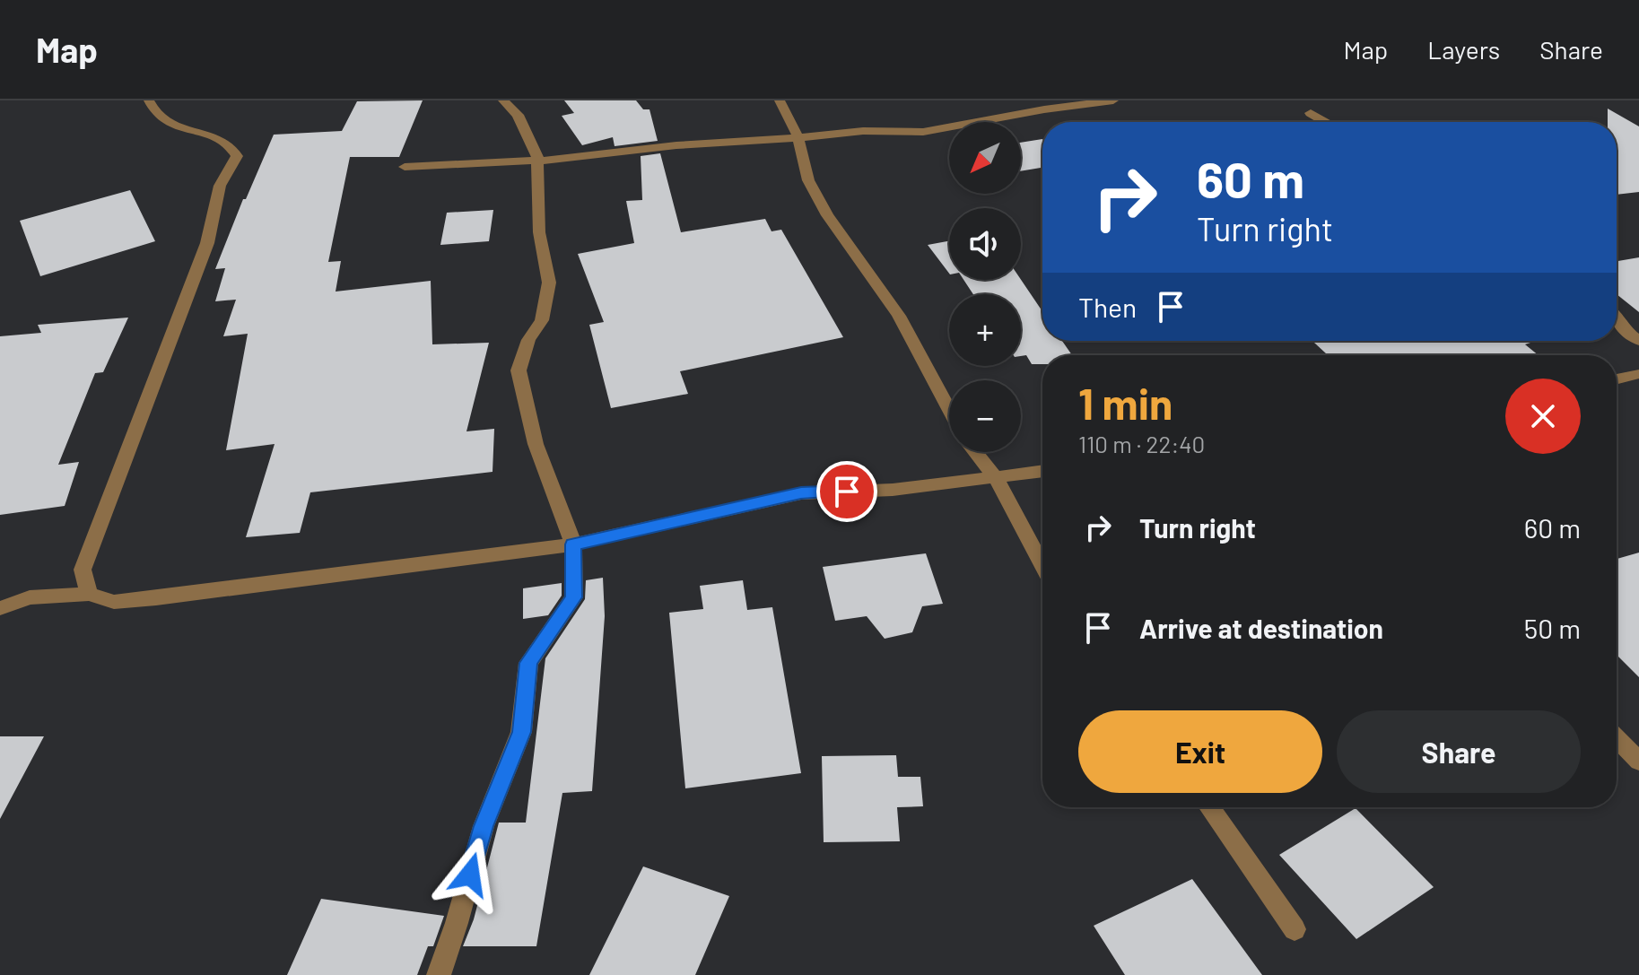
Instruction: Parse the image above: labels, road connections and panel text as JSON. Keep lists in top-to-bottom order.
{
  "north": "bottom left",
  "page": {
    "header": "Map",
    "nav": ["Map", "Layers", "Share"],
    "map_buttons": ["+", "−"],
    "turn": ["60 m", "Turn right"],
    "then": "Then",
    "heading": ["1 min", "110 m · 22:40"],
    "list": [
      {
        "name": "Turn right",
        "value": "60 m"
      },
      {
        "name": "Arrive at destination",
        "value": "50 m"
      }
    ],
    "buttons": ["Exit", "Share"]
  }
}
